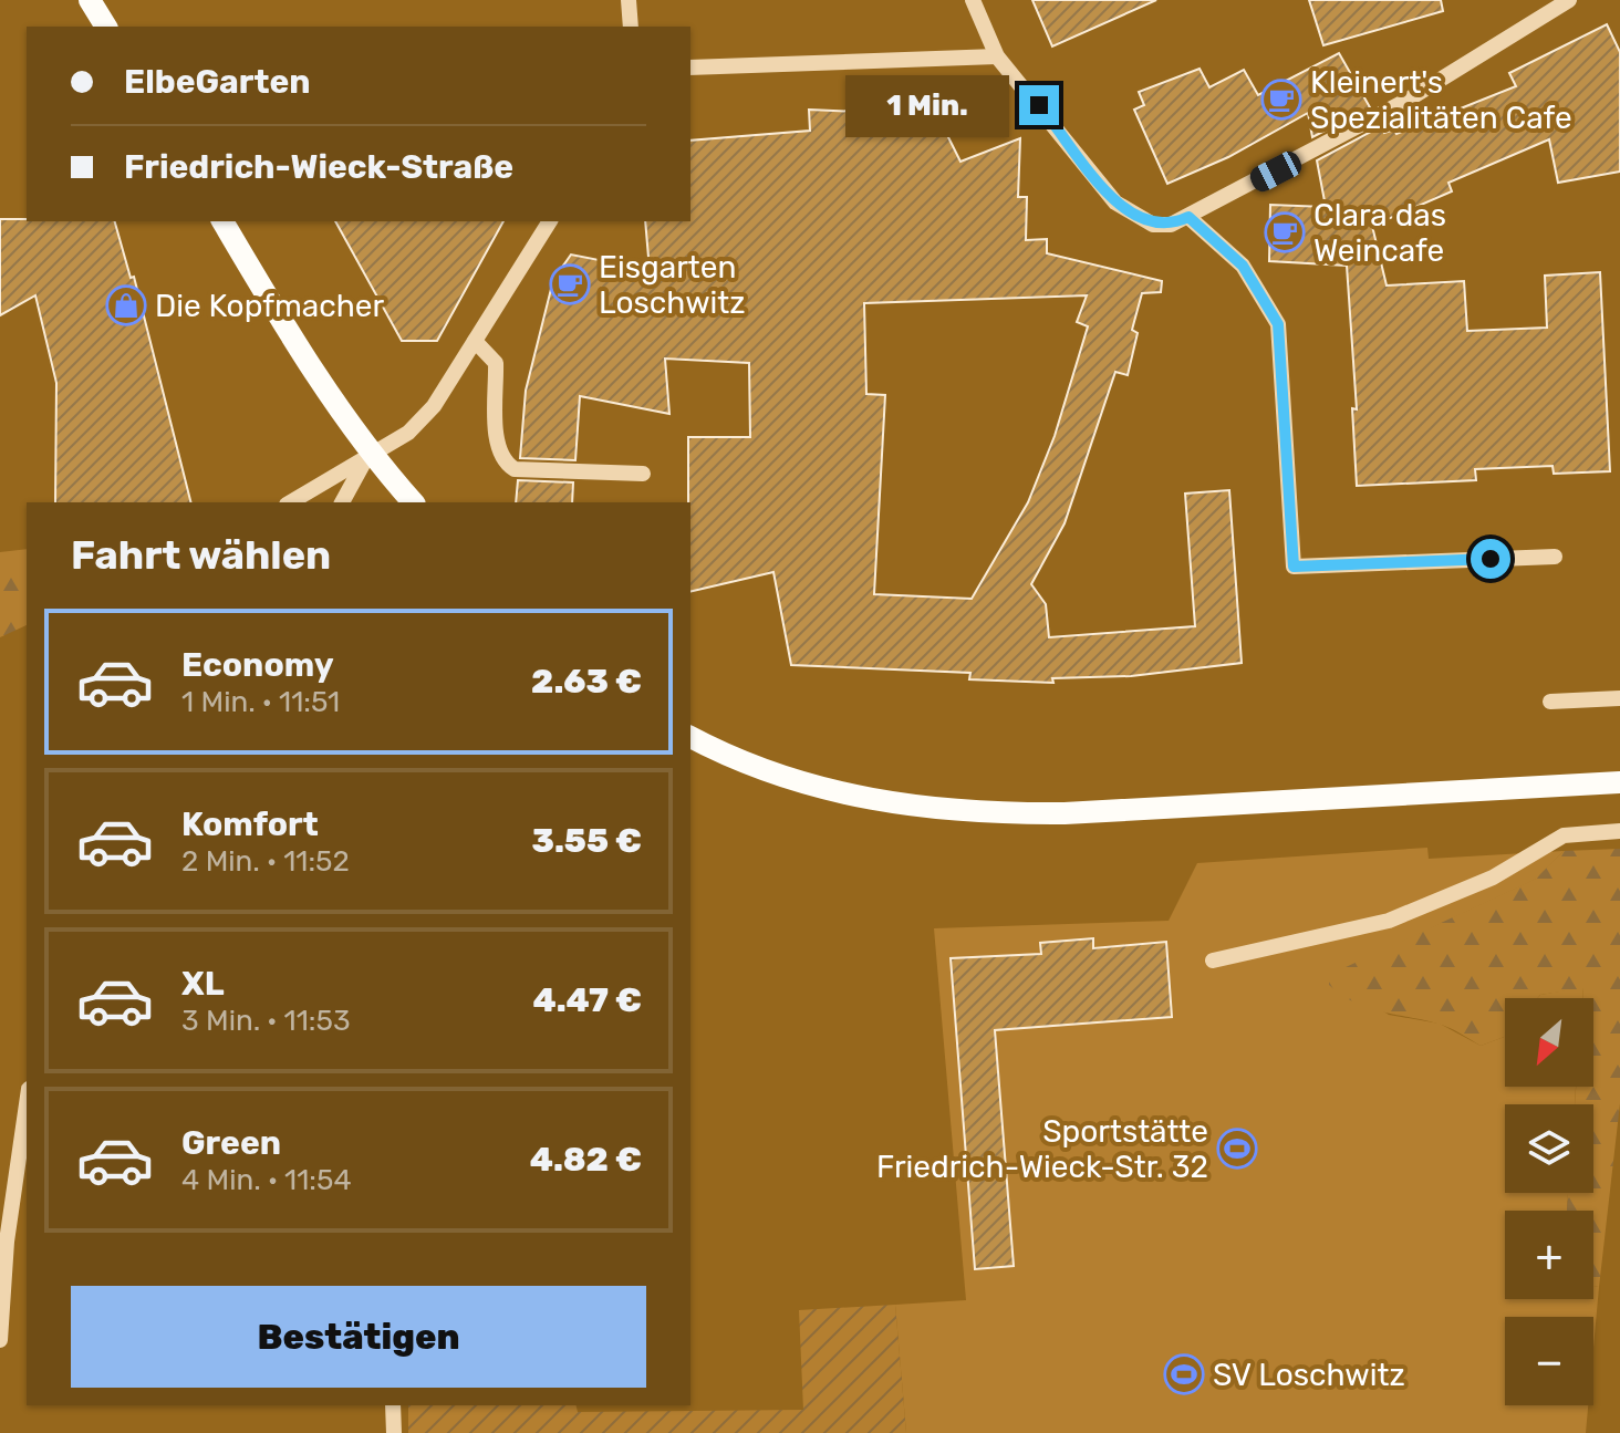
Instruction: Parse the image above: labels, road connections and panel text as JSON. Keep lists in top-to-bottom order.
{
  "places": {
    "cafe": ["Kleinert's Spezialitäten Cafe", "Clara das Weincafe", "Eisgarten Loschwitz"],
    "shop": ["Die Kopfmacher"],
    "sports": ["Sportstätte Friedrich-Wieck-Str. 32", "SV Loschwitz"]
  },
  "north": "bottom left",
  "page": {
    "banner": ["ElbeGarten", "Friedrich-Wieck-Straße"],
    "bubble": "1 Min.",
    "heading": "Fahrt wählen",
    "list": [
      {
        "name": "Economy",
        "note": "1 Min. · 11:51",
        "value": "2.63 €"
      },
      {
        "name": "Komfort",
        "note": "2 Min. · 11:52",
        "value": "3.55 €"
      },
      {
        "name": "XL",
        "note": "3 Min. · 11:53",
        "value": "4.47 €"
      },
      {
        "name": "Green",
        "note": "4 Min. · 11:54",
        "value": "4.82 €"
      }
    ],
    "map_buttons": ["+", "−"],
    "buttons": "Bestätigen"
  }
}
